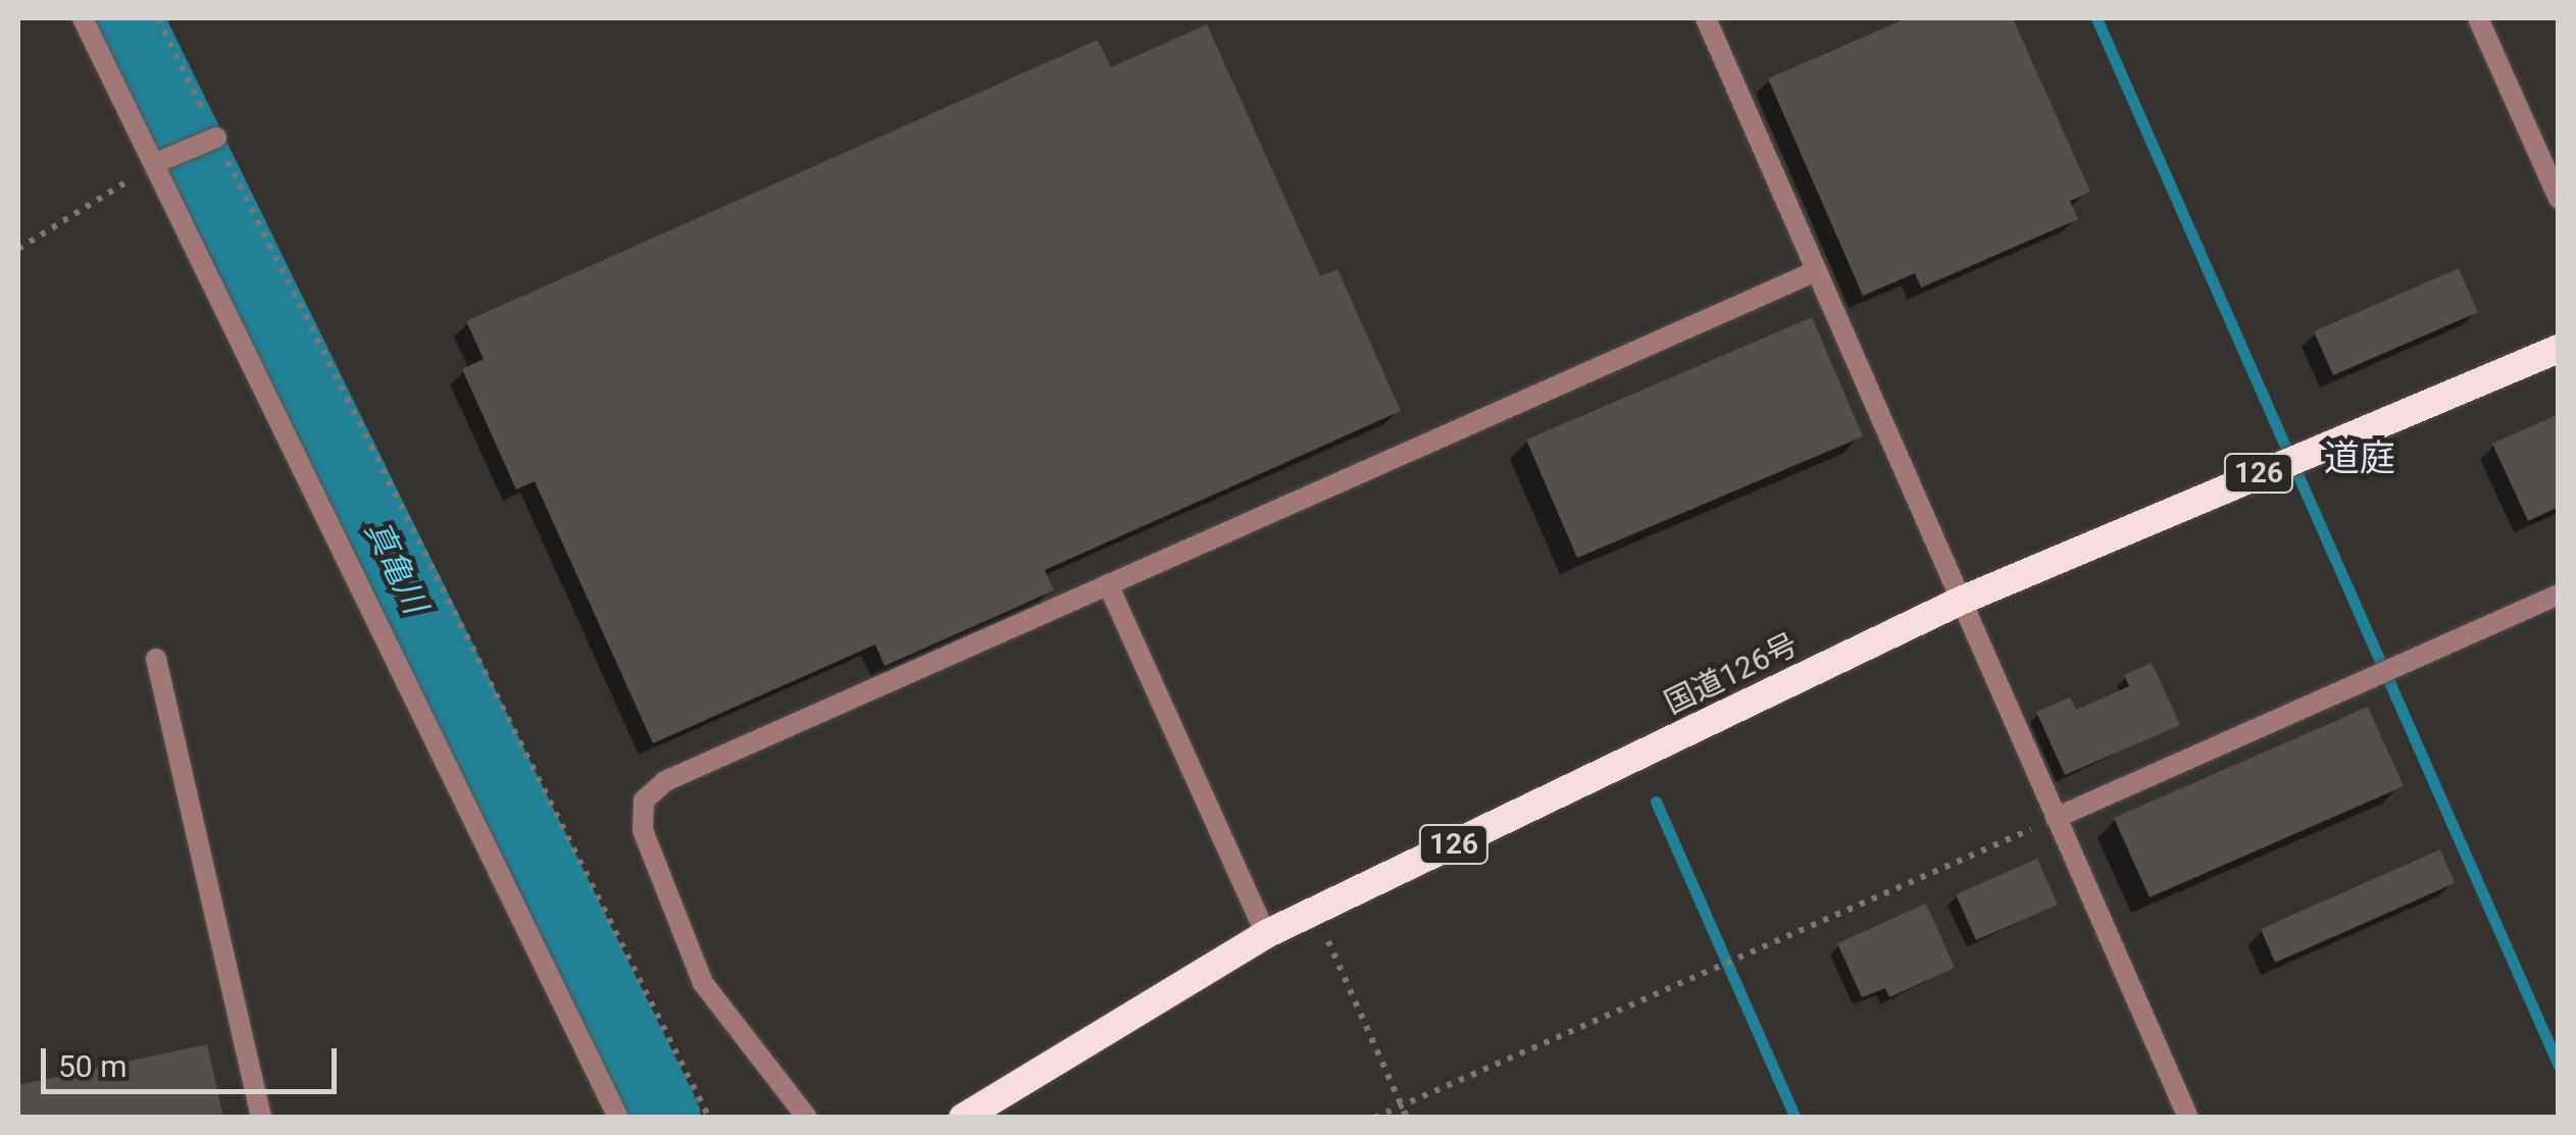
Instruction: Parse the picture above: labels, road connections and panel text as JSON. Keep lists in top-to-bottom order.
{
  "streets": {
    "highway": ["126", "国道126号"]
  },
  "districts": ["道庭"],
  "water": ["真亀川"],
  "scale_bar": "50 m"
}
